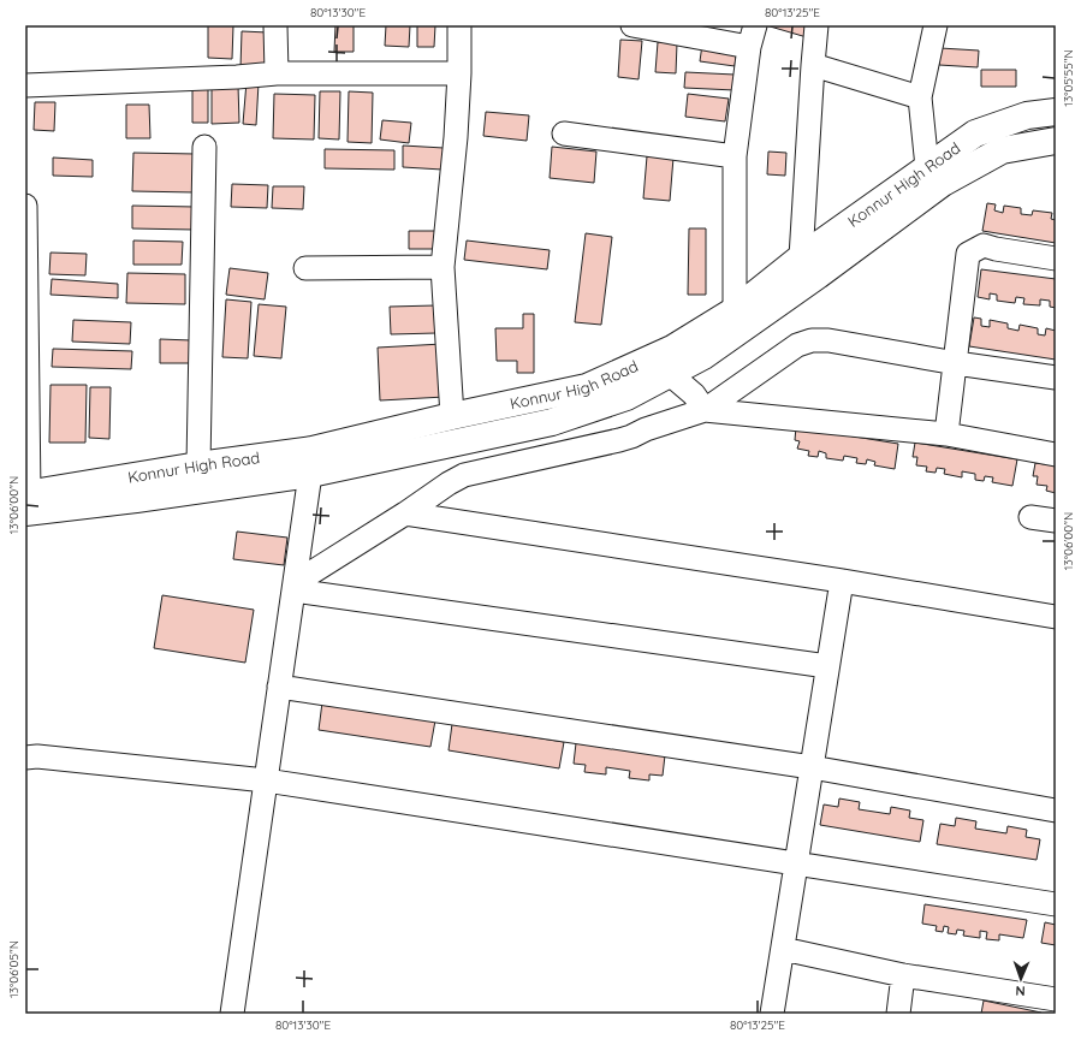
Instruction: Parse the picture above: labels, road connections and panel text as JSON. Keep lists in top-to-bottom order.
{
  "streets": {
    "main road": ["Konnur High Road"]
  },
  "north": "bottom",
  "coordinates": [
    "80°13'30\"E",
    "80°13'25\"E",
    "13°05'55\"N",
    "13°06'00\"N",
    "13°06'05\"N"
  ]
}
